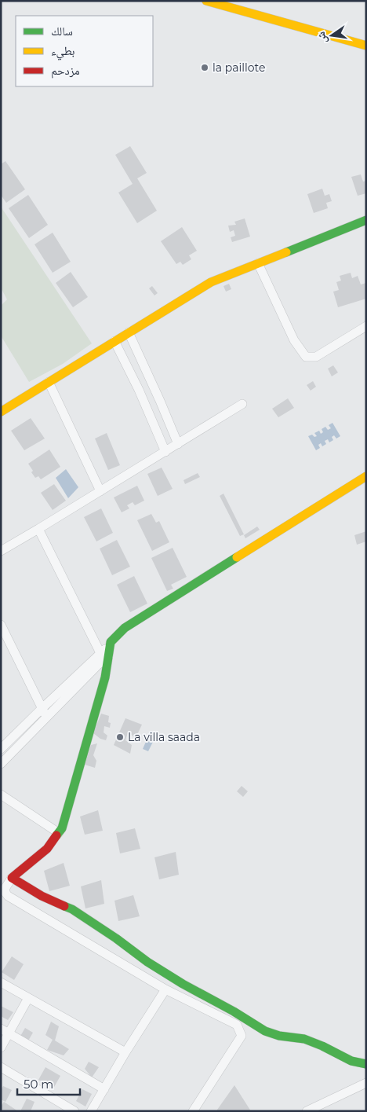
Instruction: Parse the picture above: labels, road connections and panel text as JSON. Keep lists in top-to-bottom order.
{
  "places": ["la paillote", "La villa saada"],
  "legend": ["سالك", "بطيء", "مزدحم"],
  "scale_bar": "50 m",
  "north": "left"
}
